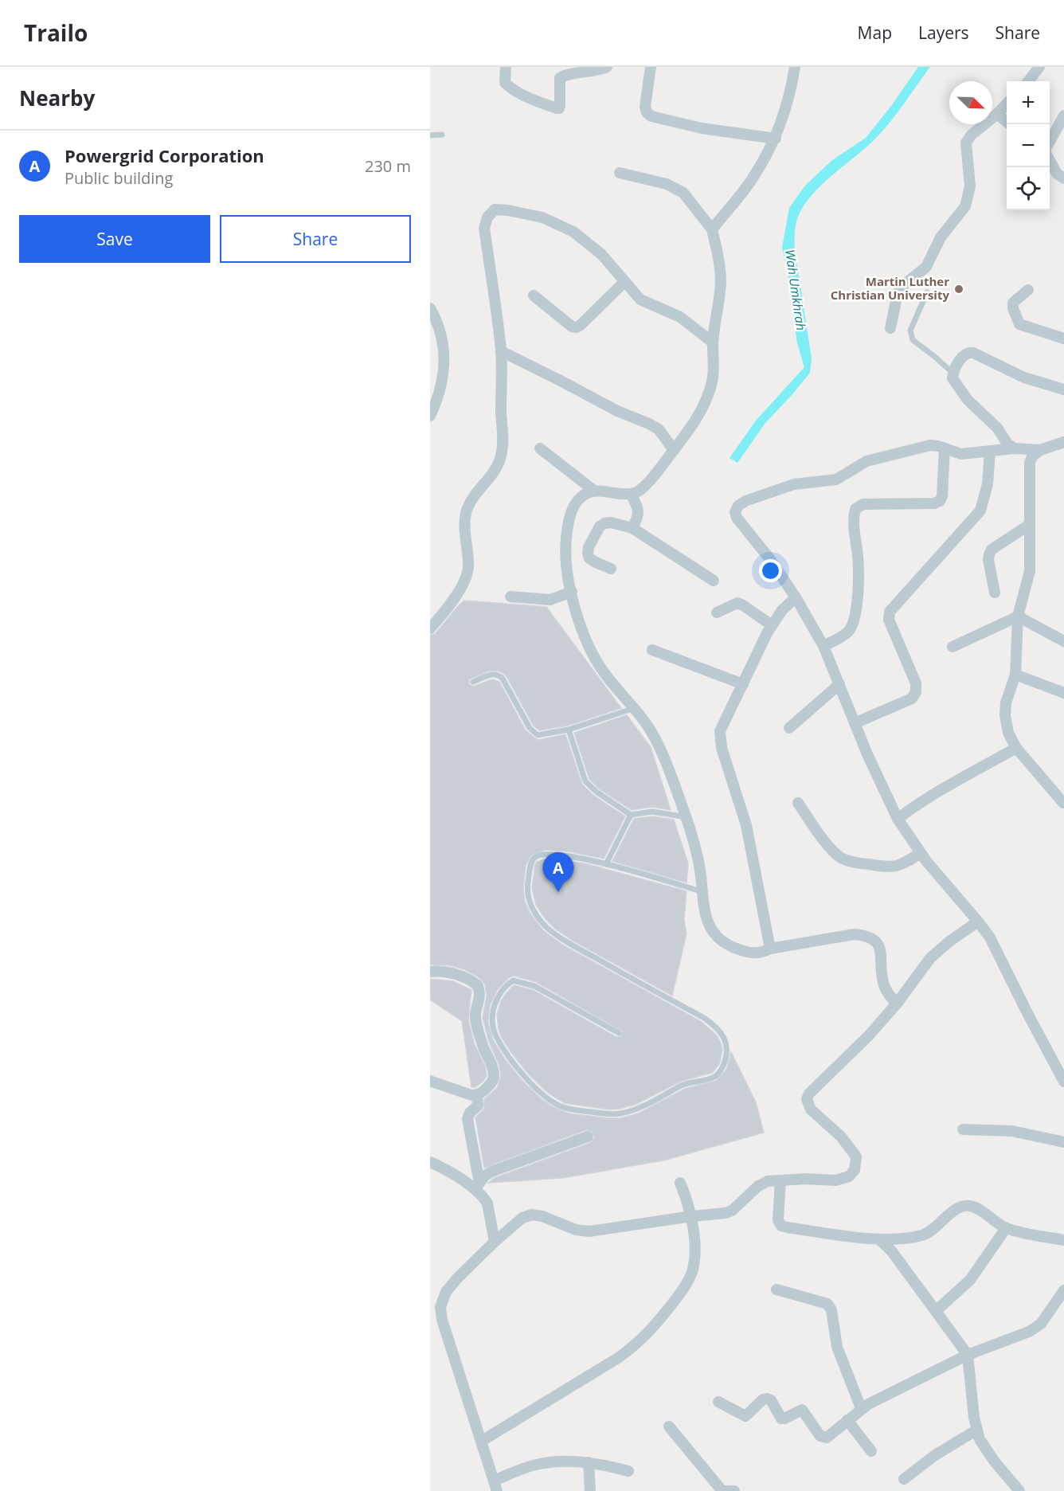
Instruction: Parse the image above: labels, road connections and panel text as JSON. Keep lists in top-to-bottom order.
{
  "water": ["Wah Umkhrah"],
  "places": ["Martin Luther Christian University"],
  "north": "bottom right",
  "page": {
    "header": "Trailo",
    "nav": ["Map", "Layers", "Share"],
    "heading": "Nearby",
    "map_buttons": ["+", "−"],
    "list": [
      {
        "mark": "A",
        "name": "Powergrid Corporation",
        "note": "Public building",
        "value": "230 m"
      }
    ],
    "buttons": ["Save", "Share"],
    "pins": "A"
  }
}
